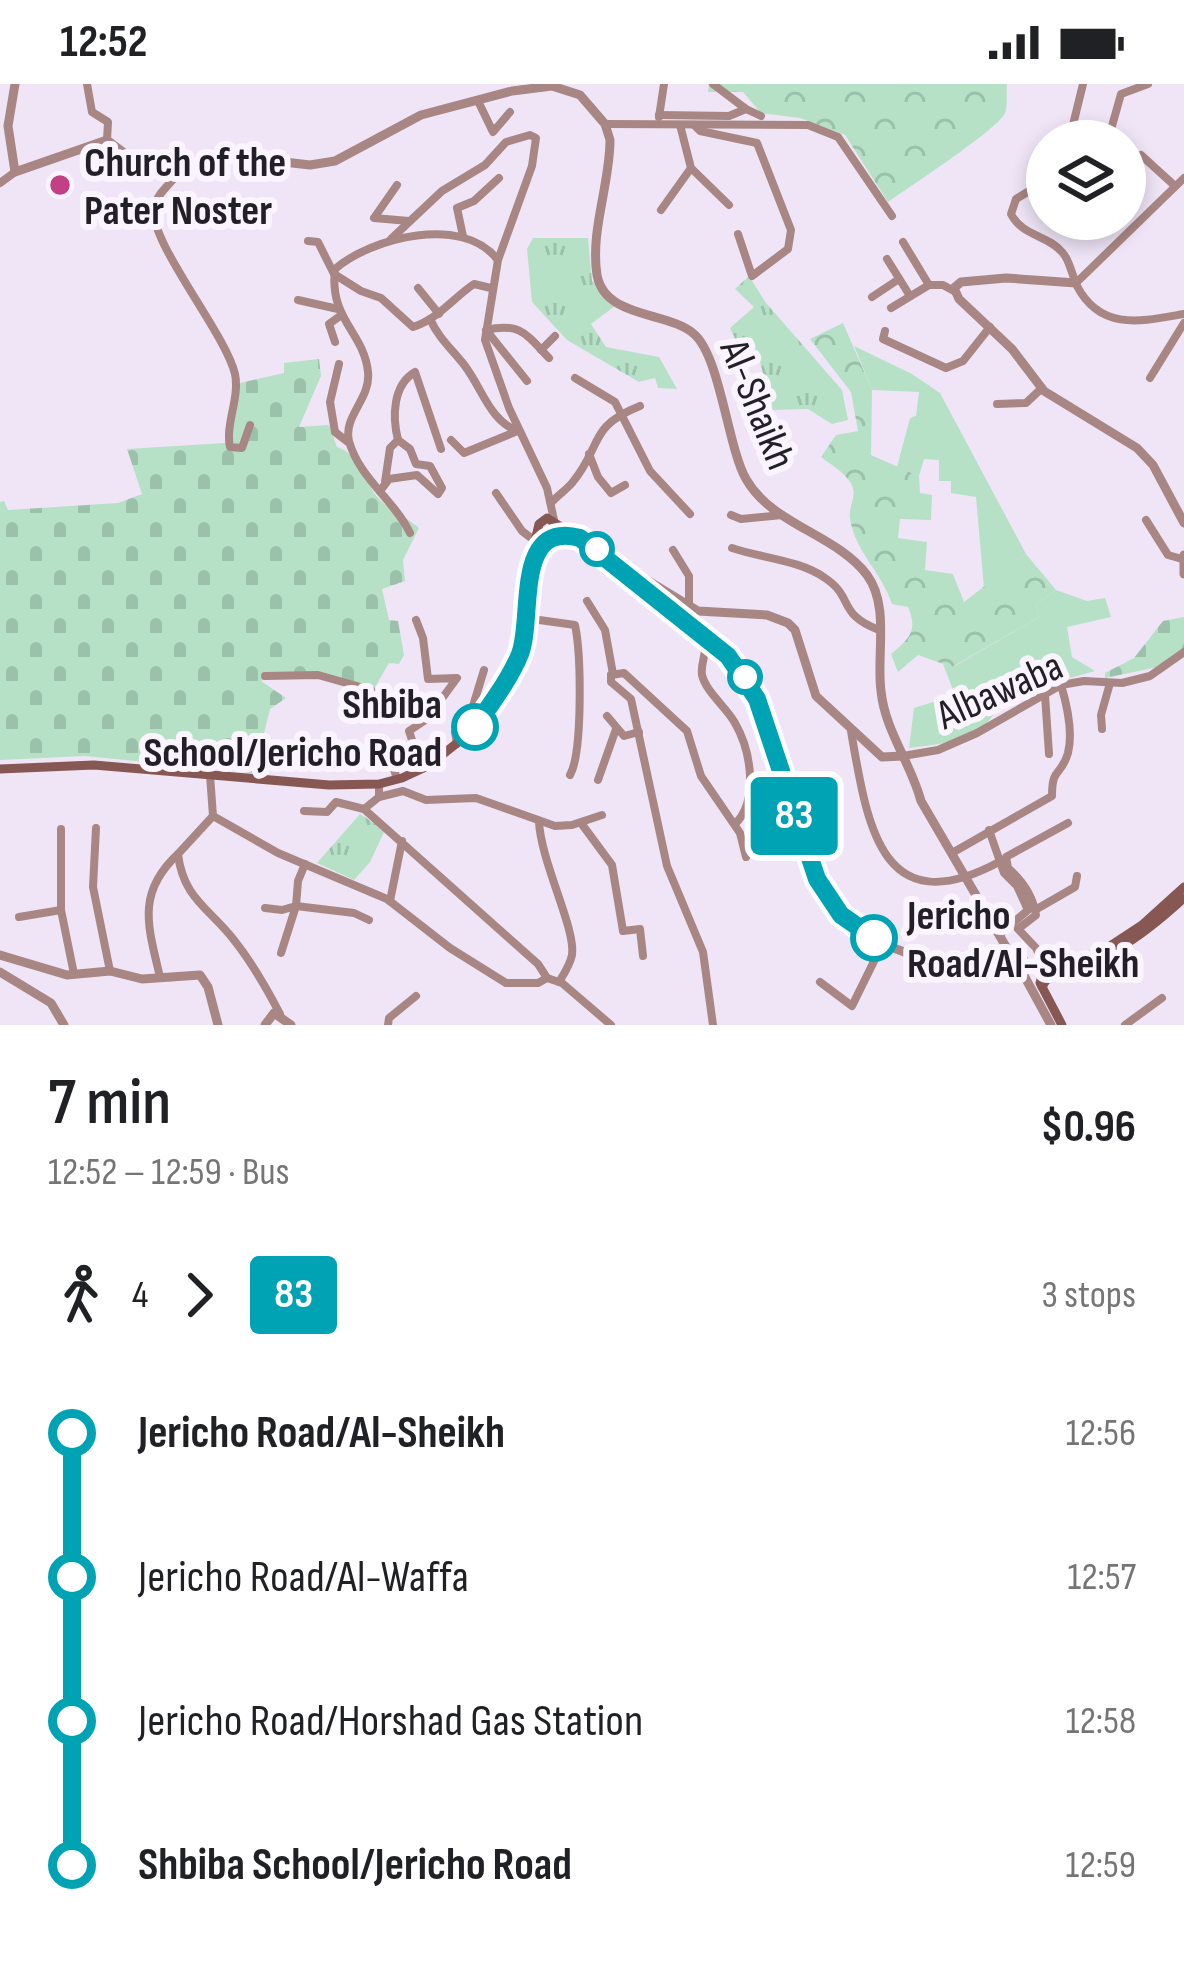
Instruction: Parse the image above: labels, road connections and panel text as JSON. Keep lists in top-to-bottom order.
{
  "streets": {
    "street": ["Al-Shaikh", "Albawaba"]
  },
  "crossings": [
    ["Al-Shaikh", "Albawaba"]
  ],
  "places": ["Church of the Pater Noster", "Shbiba School/Jericho Road", "Jericho Road/Al-Sheikh"],
  "lines": ["bus line 83"],
  "page": {
    "status": "12:52",
    "on_map": "83",
    "heading": ["7 min", "12:52 – 12:59 · Bus", "$0.96"],
    "legs": ["4", "83", "3 stops"],
    "list": [
      {
        "name": "Jericho Road/Al-Sheikh",
        "value": "12:56"
      },
      {
        "name": "Jericho Road/Al-Waffa",
        "value": "12:57"
      },
      {
        "name": "Jericho Road/Horshad Gas Station",
        "value": "12:58"
      },
      {
        "name": "Shbiba School/Jericho Road",
        "value": "12:59"
      }
    ]
  }
}
